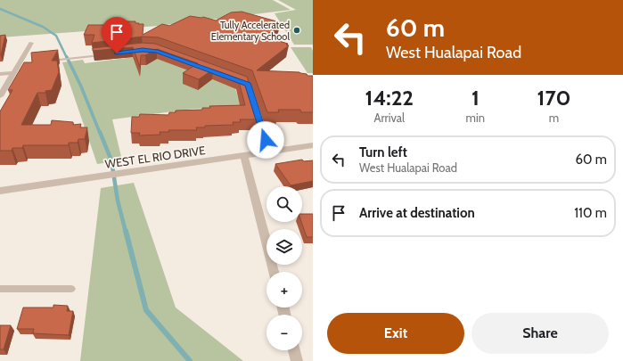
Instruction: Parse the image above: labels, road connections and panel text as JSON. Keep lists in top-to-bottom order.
{
  "streets": {
    "street": ["WEST EL RIO DRIVE"]
  },
  "places": ["Tully Accelerated Elementary School"],
  "page": {
    "turn": ["60 m", "West Hualapai Road"],
    "eta": [
      "14:22",
      "Arrival",
      "1",
      "min",
      "170",
      "m"
    ],
    "list": [
      {
        "name": "Turn left",
        "note": "West Hualapai Road",
        "value": "60 m"
      },
      {
        "name": "Arrive at destination",
        "value": "110 m"
      }
    ],
    "map_buttons": ["+", "−"],
    "buttons": ["Exit", "Share"]
  }
}
